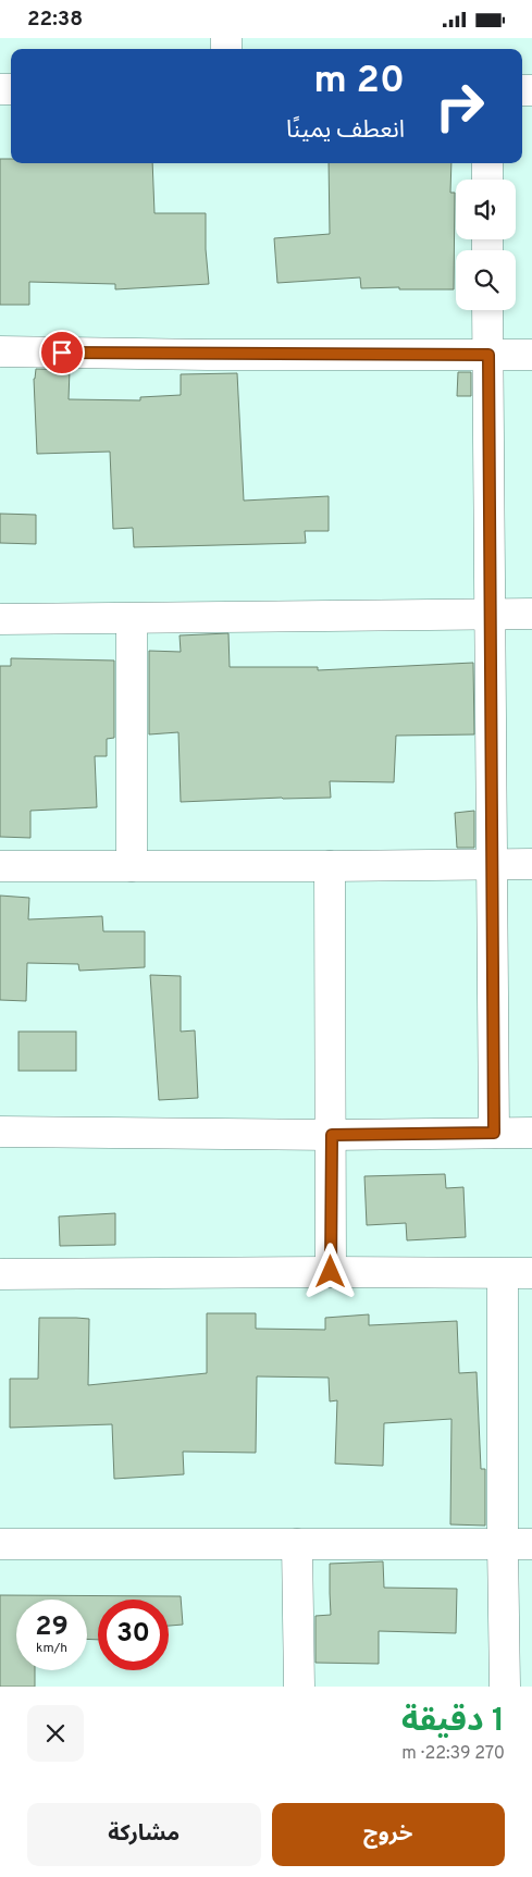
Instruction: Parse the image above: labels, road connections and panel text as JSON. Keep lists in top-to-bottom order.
{
  "page": {
    "status": "22:38",
    "turn": ["20 m", "انعطف يمينًا"],
    "speed": "29 km/h",
    "limit": "30",
    "heading": ["1 دقيقة", "270 m · 22:39"],
    "buttons": ["خروج", "مشاركة"]
  }
}
